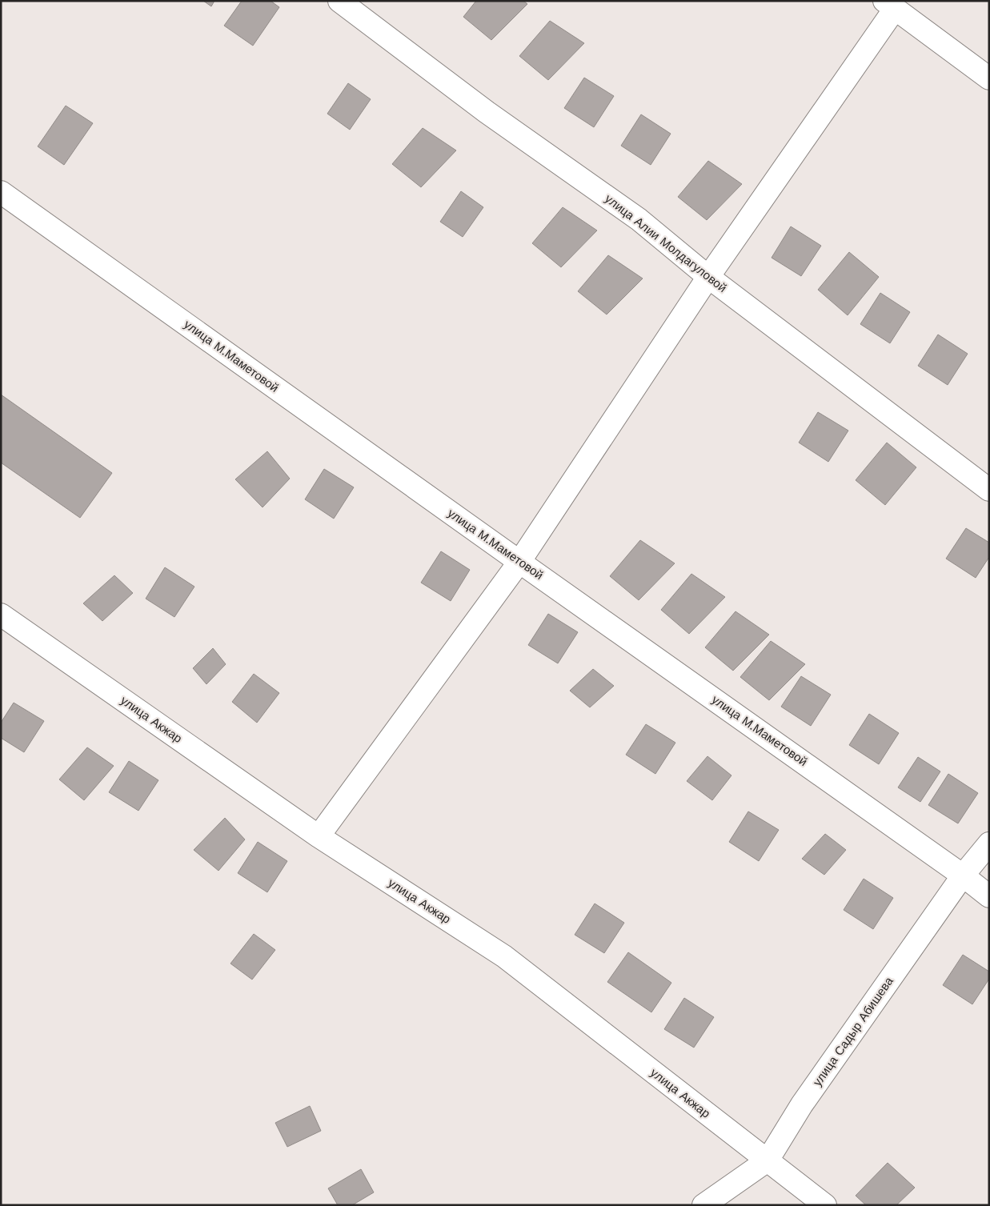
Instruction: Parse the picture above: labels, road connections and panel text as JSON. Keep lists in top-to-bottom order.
{
  "streets": {
    "street": [
      "улица Алии Молдагуловой",
      "улица М.Маметовой",
      "улица Акжар",
      "улица Садыр Абишева"
    ]
  },
  "crossings": [
    ["улица М.Маметовой", "улица Садыр Абишева"],
    ["улица Акжар", "улица Садыр Абишева"]
  ]
}
